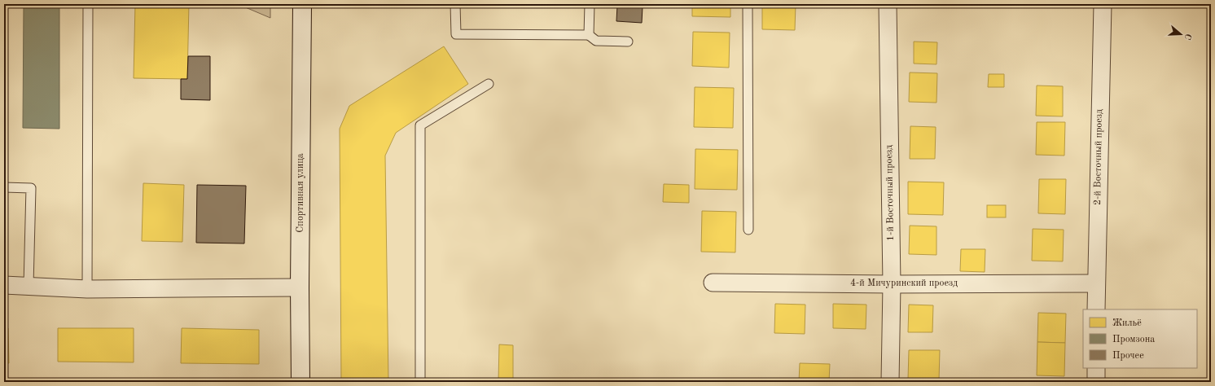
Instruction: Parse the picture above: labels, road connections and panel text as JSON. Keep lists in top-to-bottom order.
{
  "streets": {
    "street": [
      "2-й Восточный проезд",
      "Спортивная улица",
      "1-й Восточный проезд",
      "4-й Мичуринский проезд"
    ]
  },
  "crossings": [
    ["2-й Восточный проезд", "4-й Мичуринский проезд"],
    ["1-й Восточный проезд", "4-й Мичуринский проезд"]
  ],
  "legend": ["Жильё", "Промзона", "Прочее"],
  "north": "right"
}
